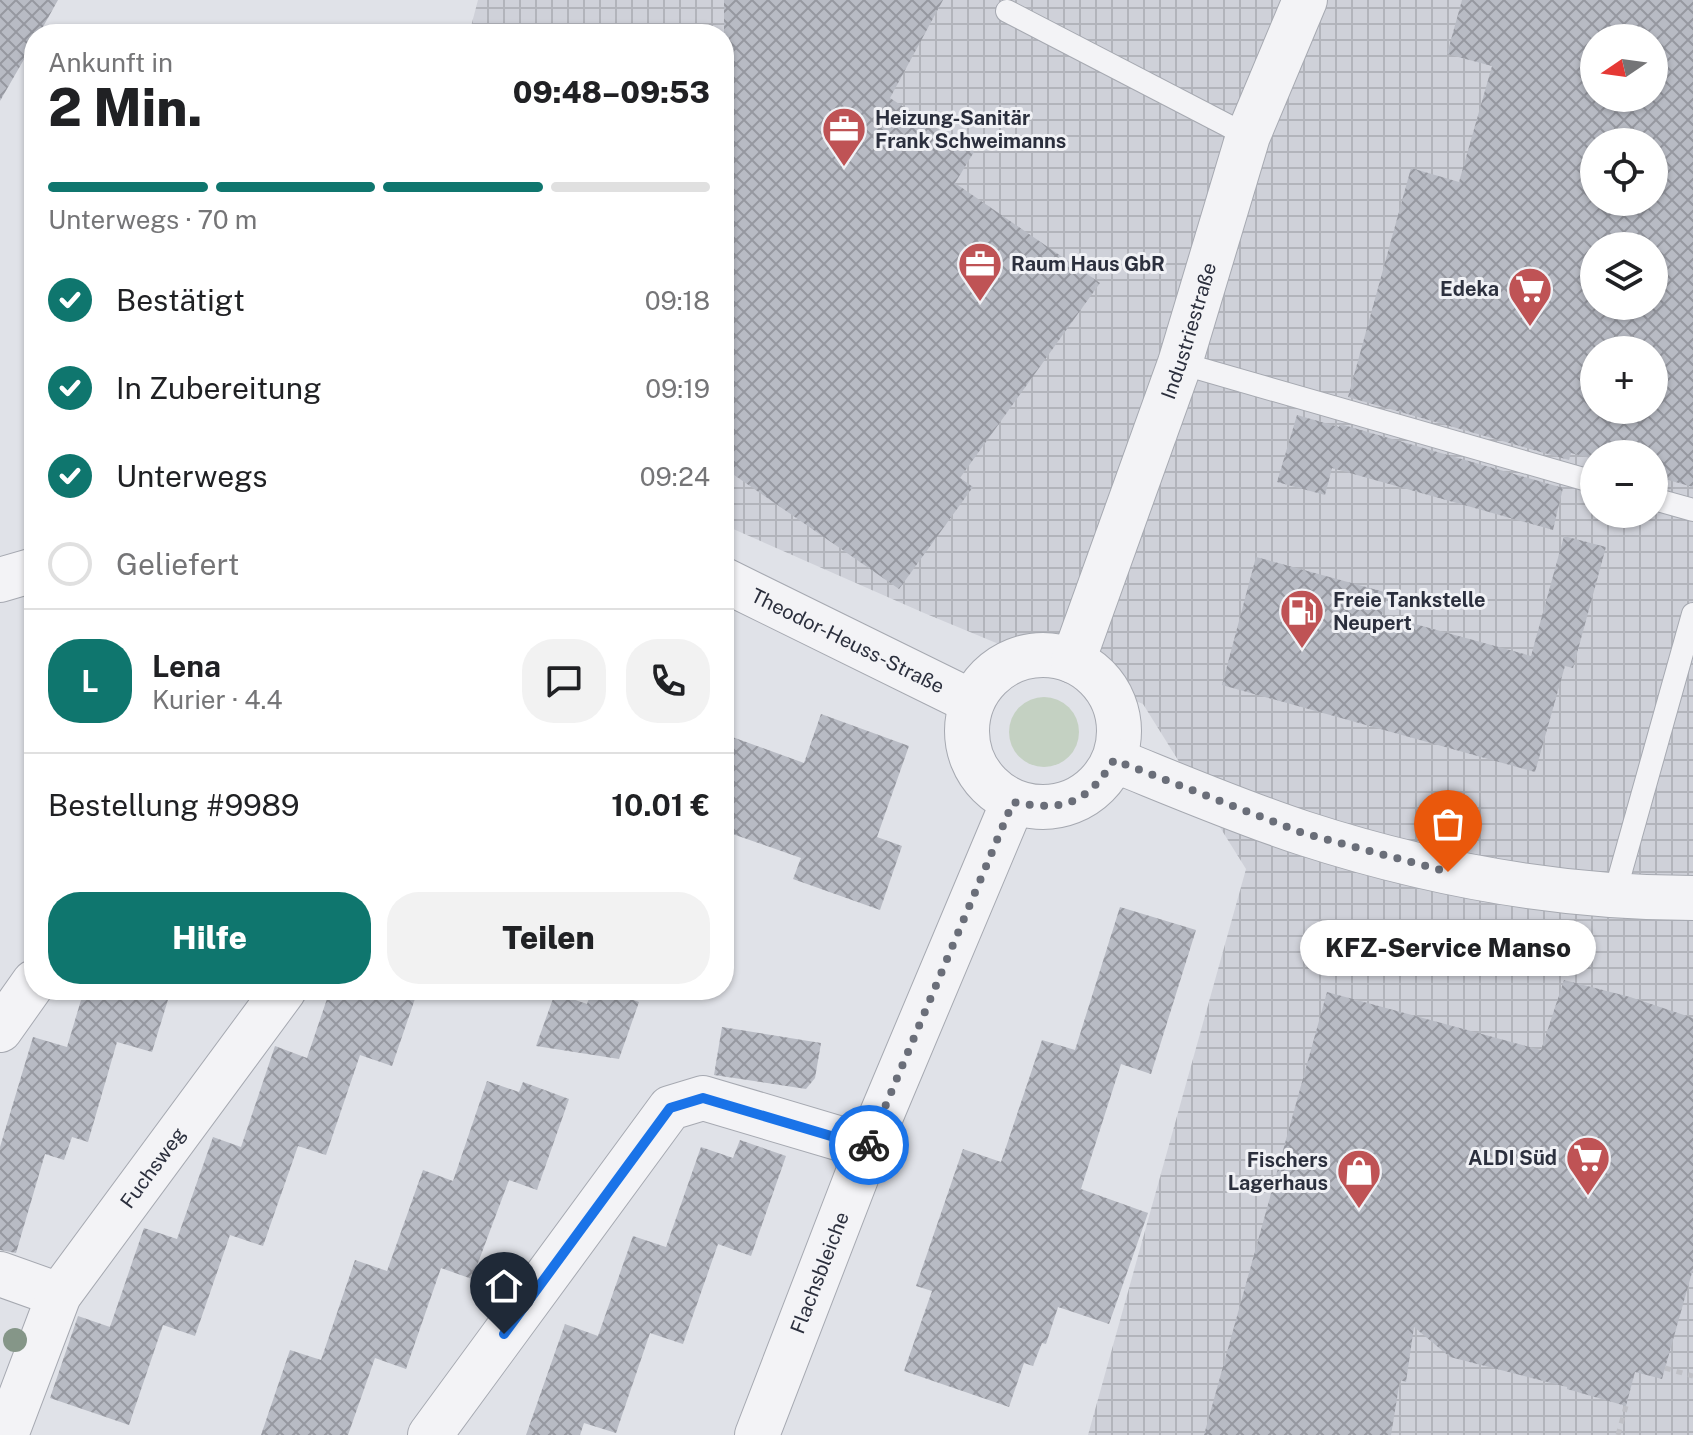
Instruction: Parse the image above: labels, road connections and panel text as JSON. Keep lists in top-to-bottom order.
{
  "streets": {
    "street": [
      "Industriestraße",
      "Theodor-Heuss-Straße",
      "Fuchsweg",
      "Flachsbleiche"
    ]
  },
  "crossings": [
    ["Industriestraße", "Theodor-Heuss-Straße"],
    ["Industriestraße", "Flachsbleiche"],
    ["Theodor-Heuss-Straße", "Flachsbleiche"]
  ],
  "places": {
    "office": ["Heizung-Sanitär Frank Schweimanns", "Raum Haus GbR"],
    "supermarket": ["Edeka", "ALDI Süd"],
    "fuel station": ["Freie Tankstelle Neupert"],
    "other": ["KFZ-Service Manso"],
    "shop": ["Fischers Lagerhaus"]
  },
  "north": "left",
  "page": {
    "map_buttons": ["+", "−"],
    "heading": ["2 Min.", "Ankunft in", "09:48–09:53"],
    "panel": [
      "Lena",
      "Kurier · 4.4",
      "Bestellung #9989",
      "10.01 €"
    ],
    "bar": "Unterwegs · 70 m",
    "list": [
      ["Bestätigt", "09:18"],
      ["In Zubereitung", "09:19"],
      ["Unterwegs", "09:24"],
      "Geliefert"
    ],
    "round": "L",
    "buttons": ["Hilfe", "Teilen"],
    "bubble": "KFZ-Service Manso"
  }
}
